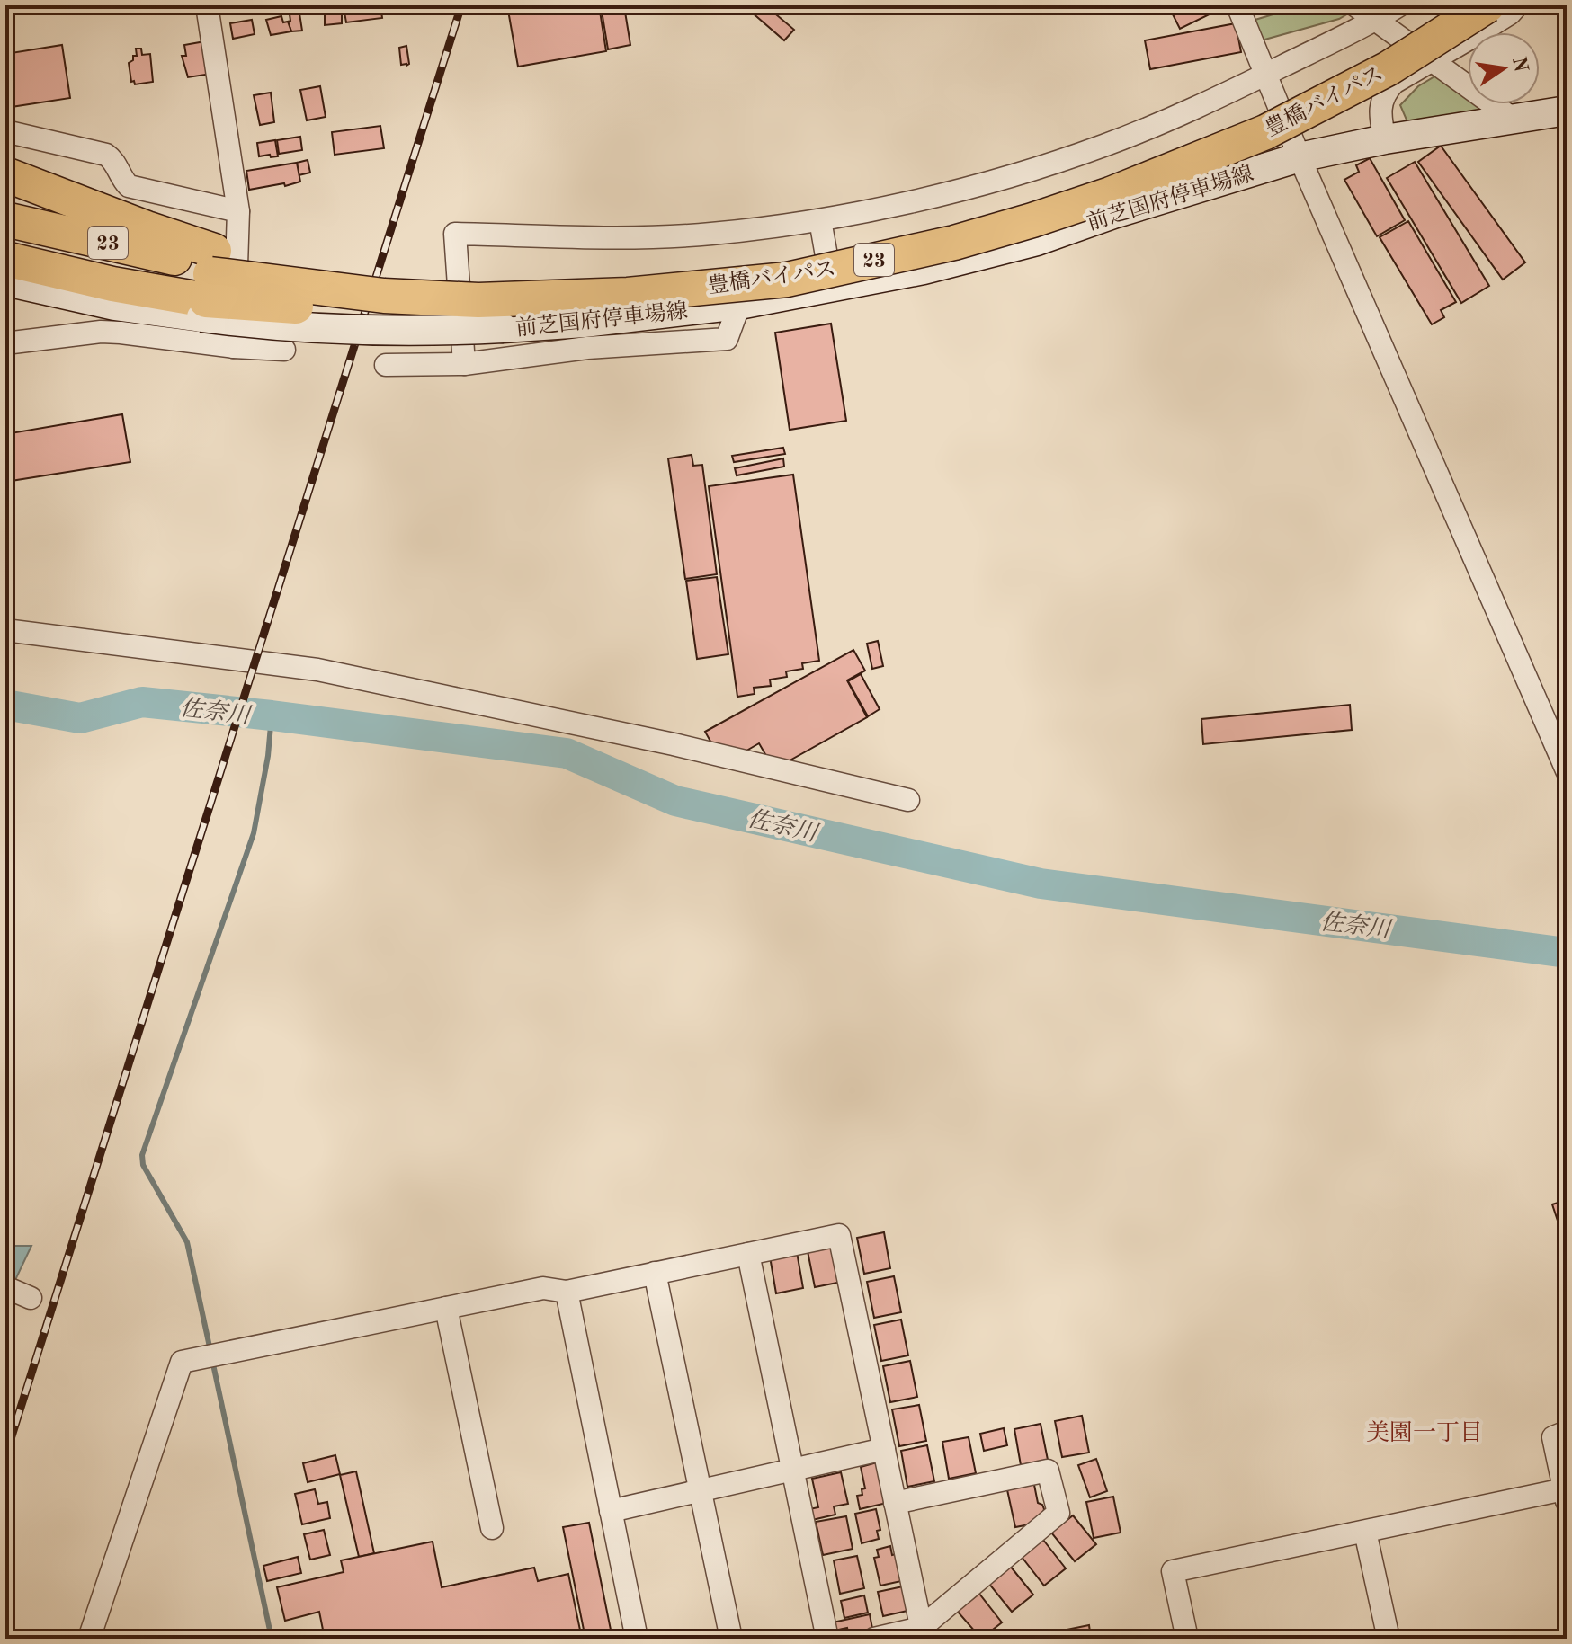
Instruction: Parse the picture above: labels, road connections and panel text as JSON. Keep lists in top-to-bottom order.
{
  "streets": {
    "highway": ["豊橋バイパス", "23"],
    "main road": ["前芝国府停車場線"]
  },
  "crossings": [
    ["豊橋バイパス", "前芝国府停車場線"]
  ],
  "districts": ["美園一丁目"],
  "water": ["佐奈川"],
  "north": "right"
}
